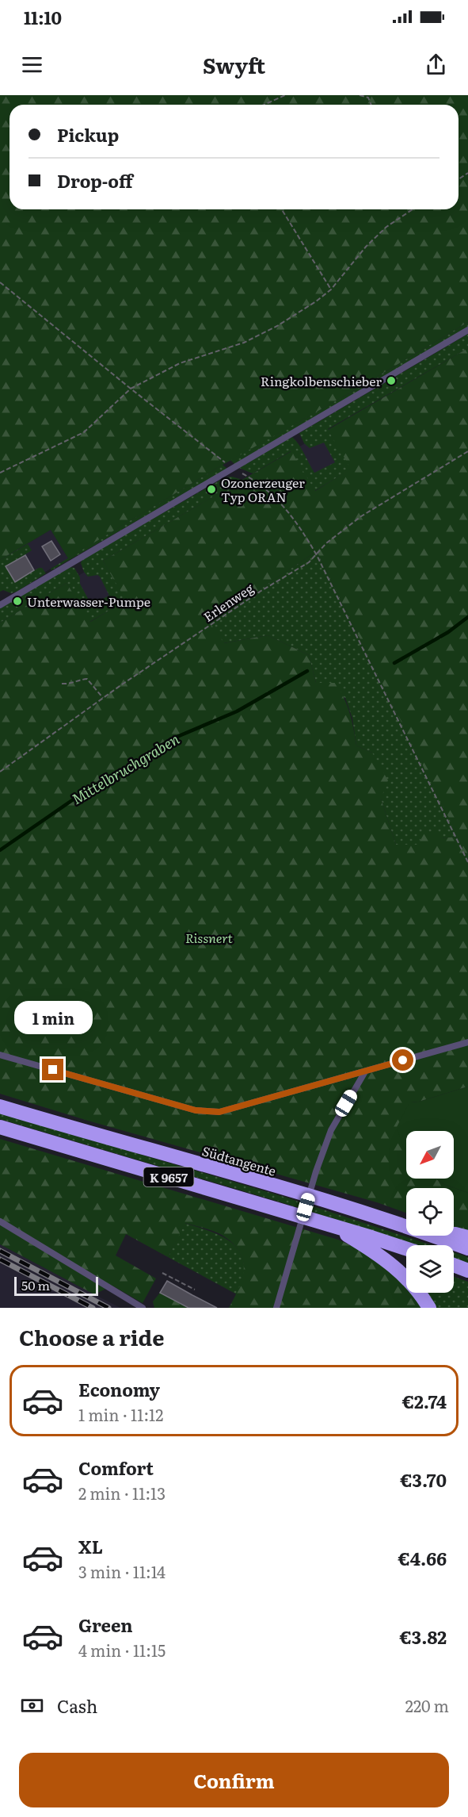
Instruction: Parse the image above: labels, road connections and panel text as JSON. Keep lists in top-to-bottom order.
{
  "streets": {
    "highway": ["Südtangente", "K 9657"],
    "path": ["Erlenweg"]
  },
  "water": ["Mittelbruchgraben"],
  "parks": ["Rissnert"],
  "places": ["Ringkolbenschieber", "Ozonerzeuger Typ ORAN", "Unterwasser-Pumpe"],
  "scale_bar": "50 m",
  "north": "bottom left",
  "page": {
    "status": "11:10",
    "header": "Swyft",
    "banner": ["Pickup", "Drop-off"],
    "bubble": "1 min",
    "scale": "50 m",
    "heading": "Choose a ride",
    "list": [
      {
        "name": "Economy",
        "note": "1 min · 11:12",
        "value": "€2.74"
      },
      {
        "name": "Comfort",
        "note": "2 min · 11:13",
        "value": "€3.70"
      },
      {
        "name": "XL",
        "note": "3 min · 11:14",
        "value": "€4.66"
      },
      {
        "name": "Green",
        "note": "4 min · 11:15",
        "value": "€3.82"
      }
    ],
    "pay": ["Cash", "220 m"],
    "buttons": "Confirm"
  }
}
